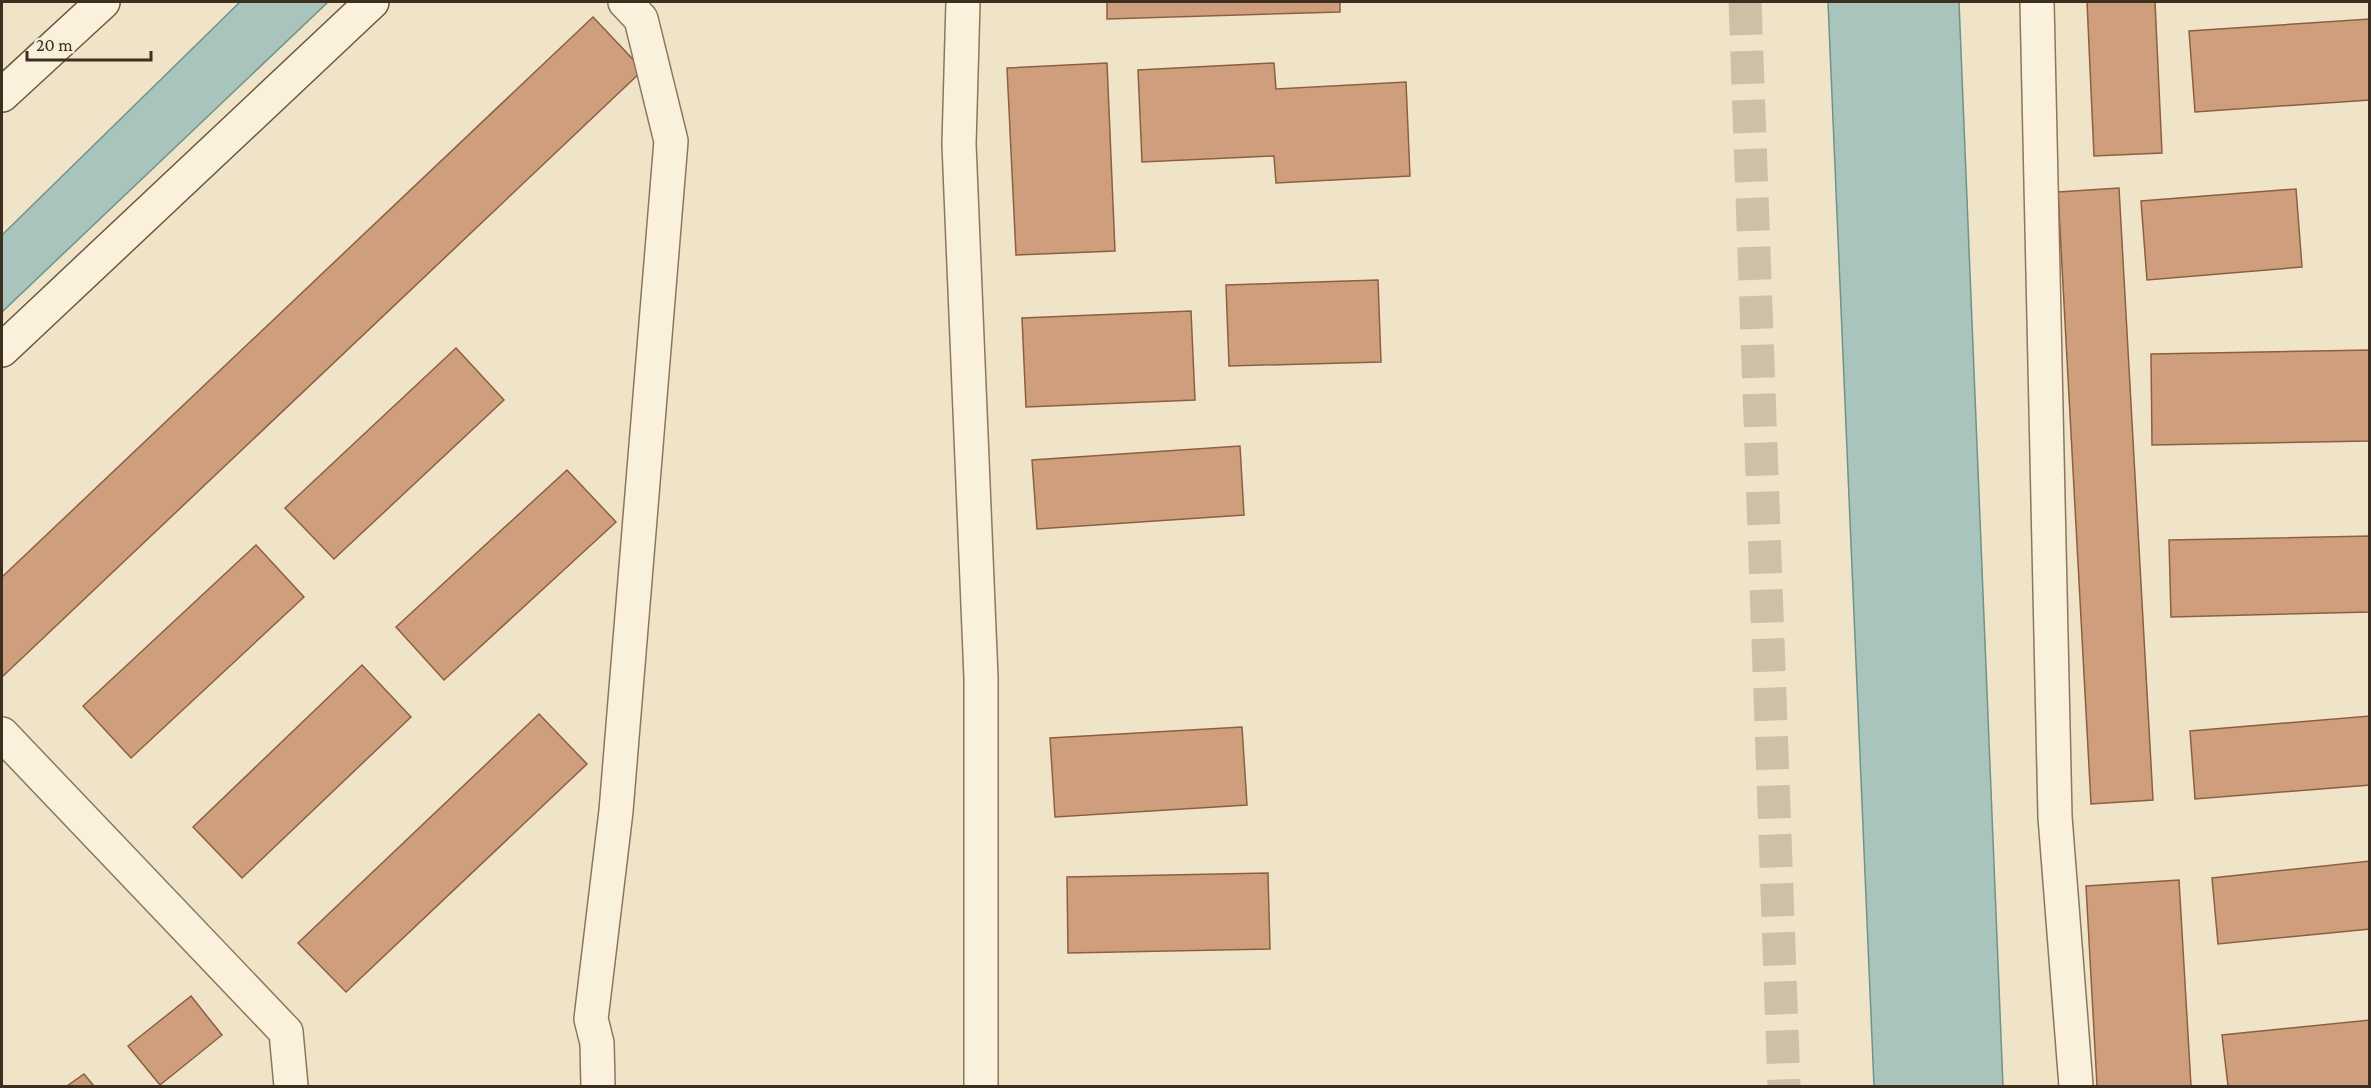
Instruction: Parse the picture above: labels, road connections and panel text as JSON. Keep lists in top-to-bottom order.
{
  "scale_bar": "20 m"
}
